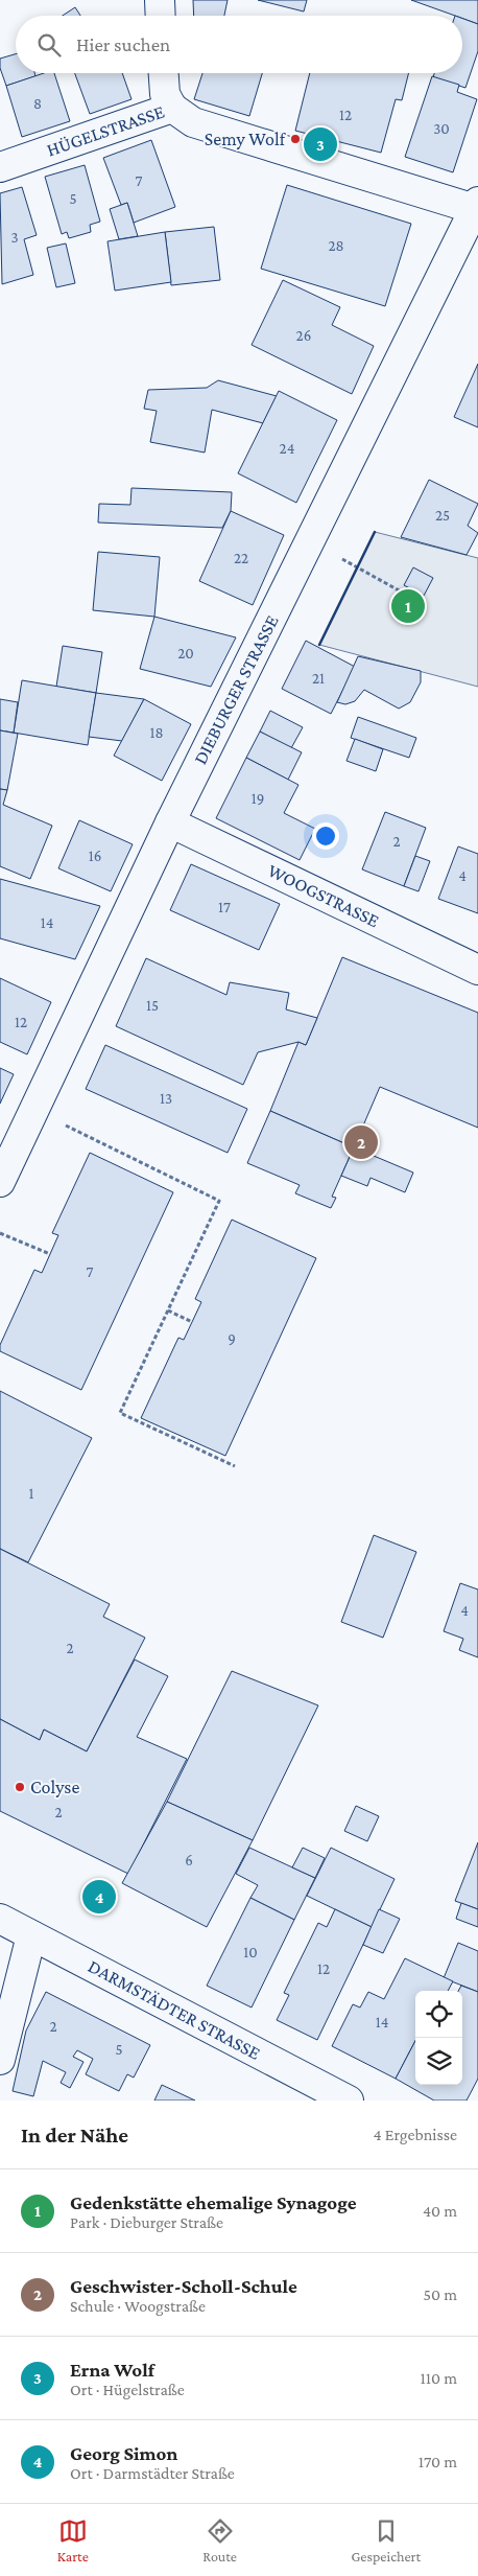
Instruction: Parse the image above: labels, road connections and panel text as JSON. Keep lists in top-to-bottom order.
{
  "streets": {
    "street": [
      "HÜGELSTRASSE",
      "DIEBURGER STRASSE",
      "WOOGSTRASSE",
      "DARMSTÄDTER STRASSE"
    ]
  },
  "crossings": [
    ["HÜGELSTRASSE", "DIEBURGER STRASSE"],
    ["DIEBURGER STRASSE", "WOOGSTRASSE"]
  ],
  "places": ["Semy Wolf", "Colyse"],
  "house_numbers": [
    "8",
    "12",
    "30",
    "7",
    "5",
    "3",
    "28",
    "26",
    "24",
    "25",
    "22",
    "20",
    "21",
    "18",
    "19",
    "2",
    "16",
    "4",
    "17",
    "14",
    "15",
    "12",
    "13",
    "7",
    "9",
    "1",
    "4",
    "2",
    "2",
    "6",
    "10",
    "12",
    "14",
    "2",
    "5"
  ],
  "page": {
    "search": "Hier suchen",
    "pins": [
      "3",
      "1",
      "2",
      "4"
    ],
    "heading": ["In der Nähe", "4 Ergebnisse"],
    "list": [
      {
        "mark": "1",
        "name": "Gedenkstätte ehemalige Synagoge",
        "note": "Park · Dieburger Straße",
        "value": "40 m"
      },
      {
        "mark": "2",
        "name": "Geschwister-Scholl-Schule",
        "note": "Schule · Woogstraße",
        "value": "50 m"
      },
      {
        "mark": "3",
        "name": "Erna Wolf",
        "note": "Ort · Hügelstraße",
        "value": "110 m"
      },
      {
        "mark": "4",
        "name": "Georg Simon",
        "note": "Ort · Darmstädter Straße",
        "value": "170 m"
      }
    ],
    "nav": ["Karte", "Route", "Gespeichert"]
  }
}
